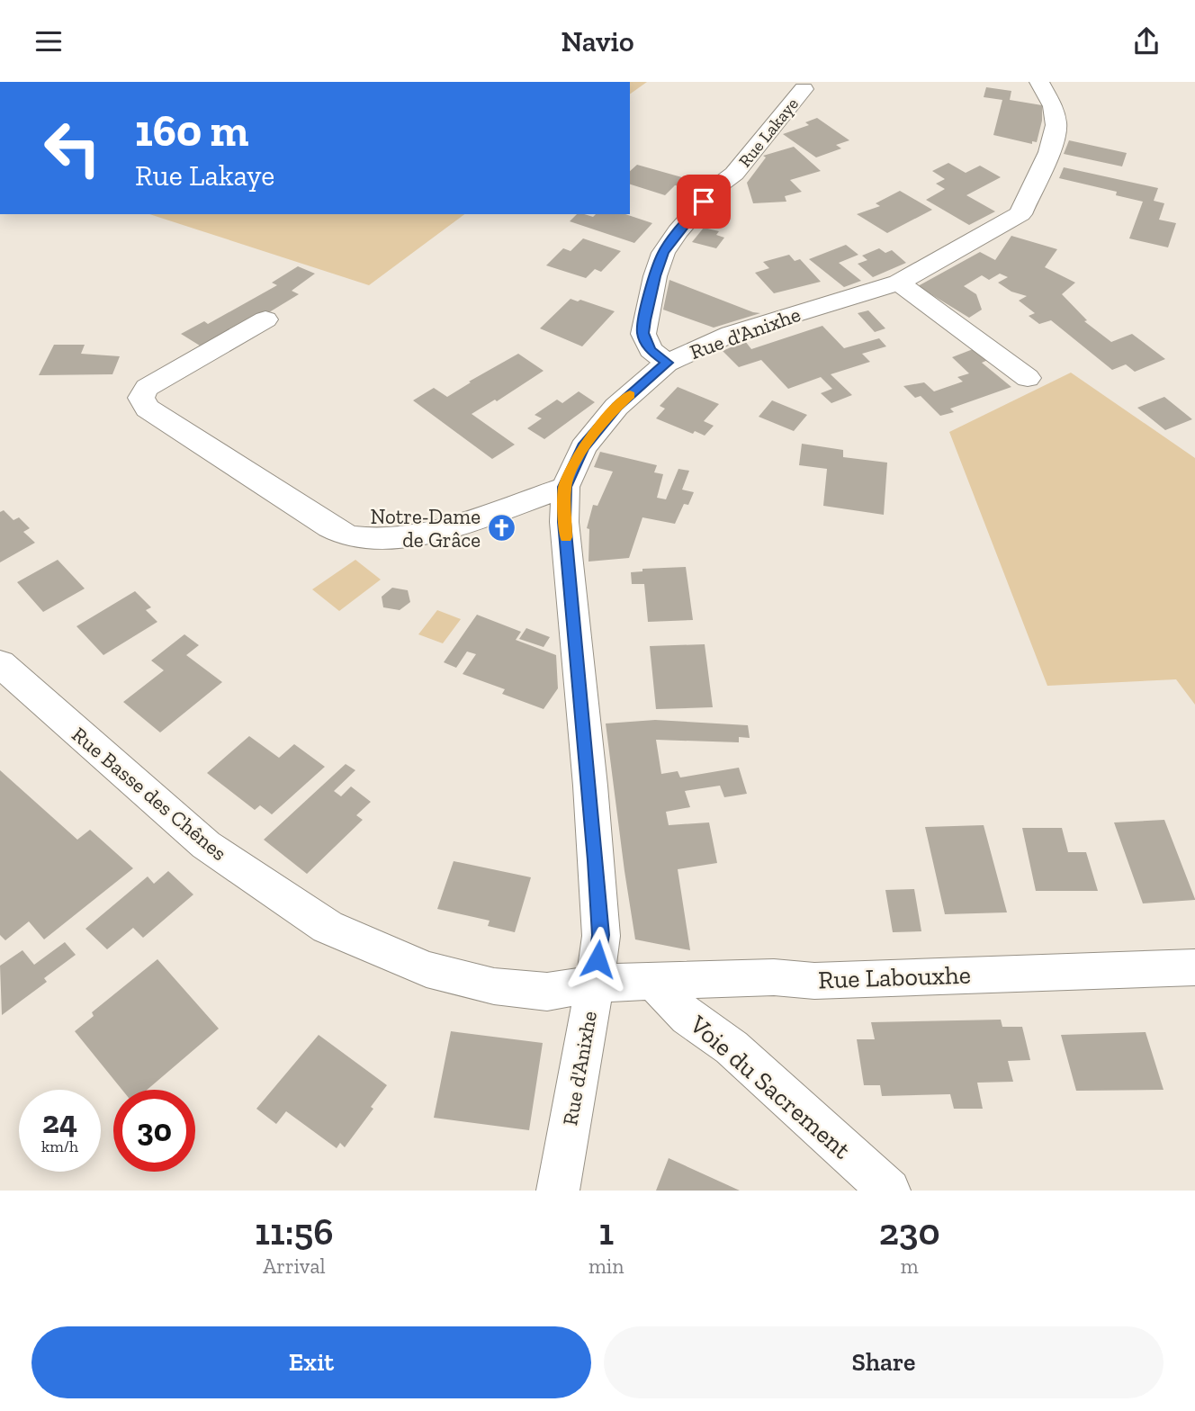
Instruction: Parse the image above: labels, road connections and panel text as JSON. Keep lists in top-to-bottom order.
{
  "streets": {
    "street": [
      "Rue Lakaye",
      "Rue d'Anixhe",
      "Rue Basse des Chênes",
      "Rue Labouxhe",
      "Voie du Sacrement"
    ]
  },
  "crossings": [
    ["Rue Lakaye", "Rue d'Anixhe"],
    ["Rue d'Anixhe", "Rue Basse des Chênes"],
    ["Rue d'Anixhe", "Rue Labouxhe"],
    ["Rue Basse des Chênes", "Rue Labouxhe"],
    ["Rue Labouxhe", "Voie du Sacrement"]
  ],
  "places": {
    "church": ["Notre-Dame de Grâce"]
  },
  "page": {
    "header": "Navio",
    "turn": ["160 m", "Rue Lakaye"],
    "speed": "24 km/h",
    "limit": "30",
    "eta": [
      "11:56",
      "Arrival",
      "1",
      "min",
      "230",
      "m"
    ],
    "buttons": ["Exit", "Share"]
  }
}
